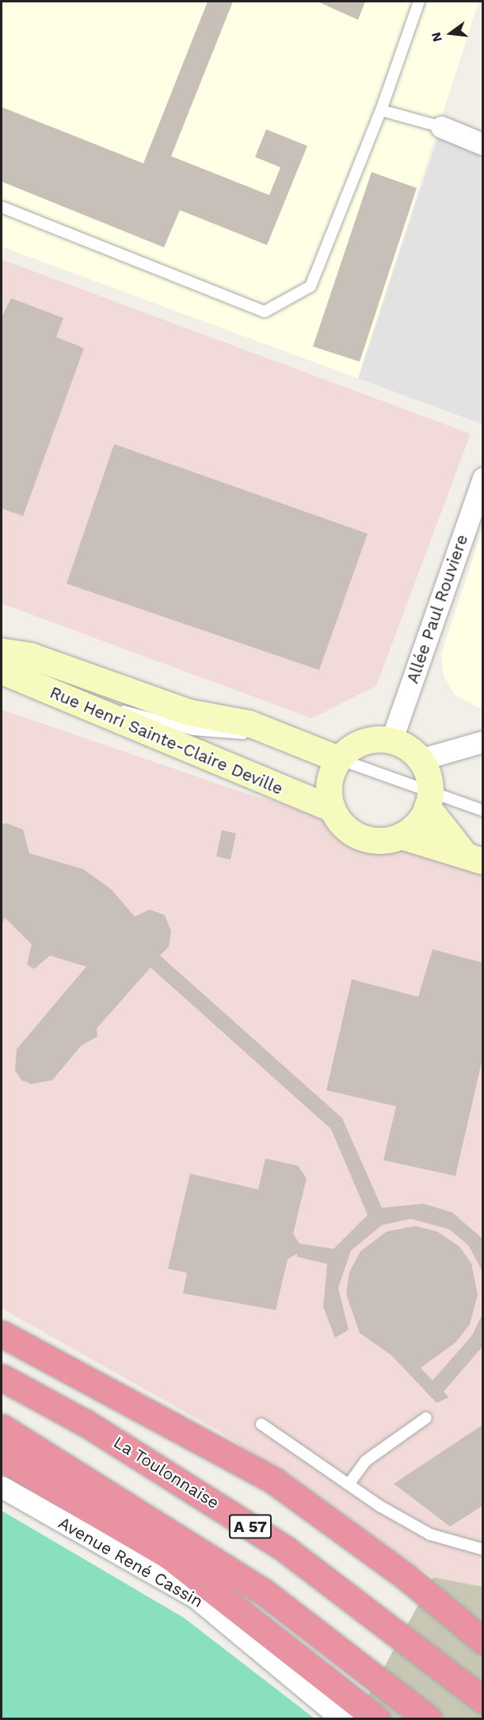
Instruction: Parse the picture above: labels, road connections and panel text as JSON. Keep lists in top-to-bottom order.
{
  "streets": {
    "highway": ["La Toulonnaise", "A 57"],
    "main road": ["Rue Henri Sainte-Claire Deville"],
    "street": ["Allée Paul Rouviere", "Avenue René Cassin"]
  },
  "north": "left"
}
